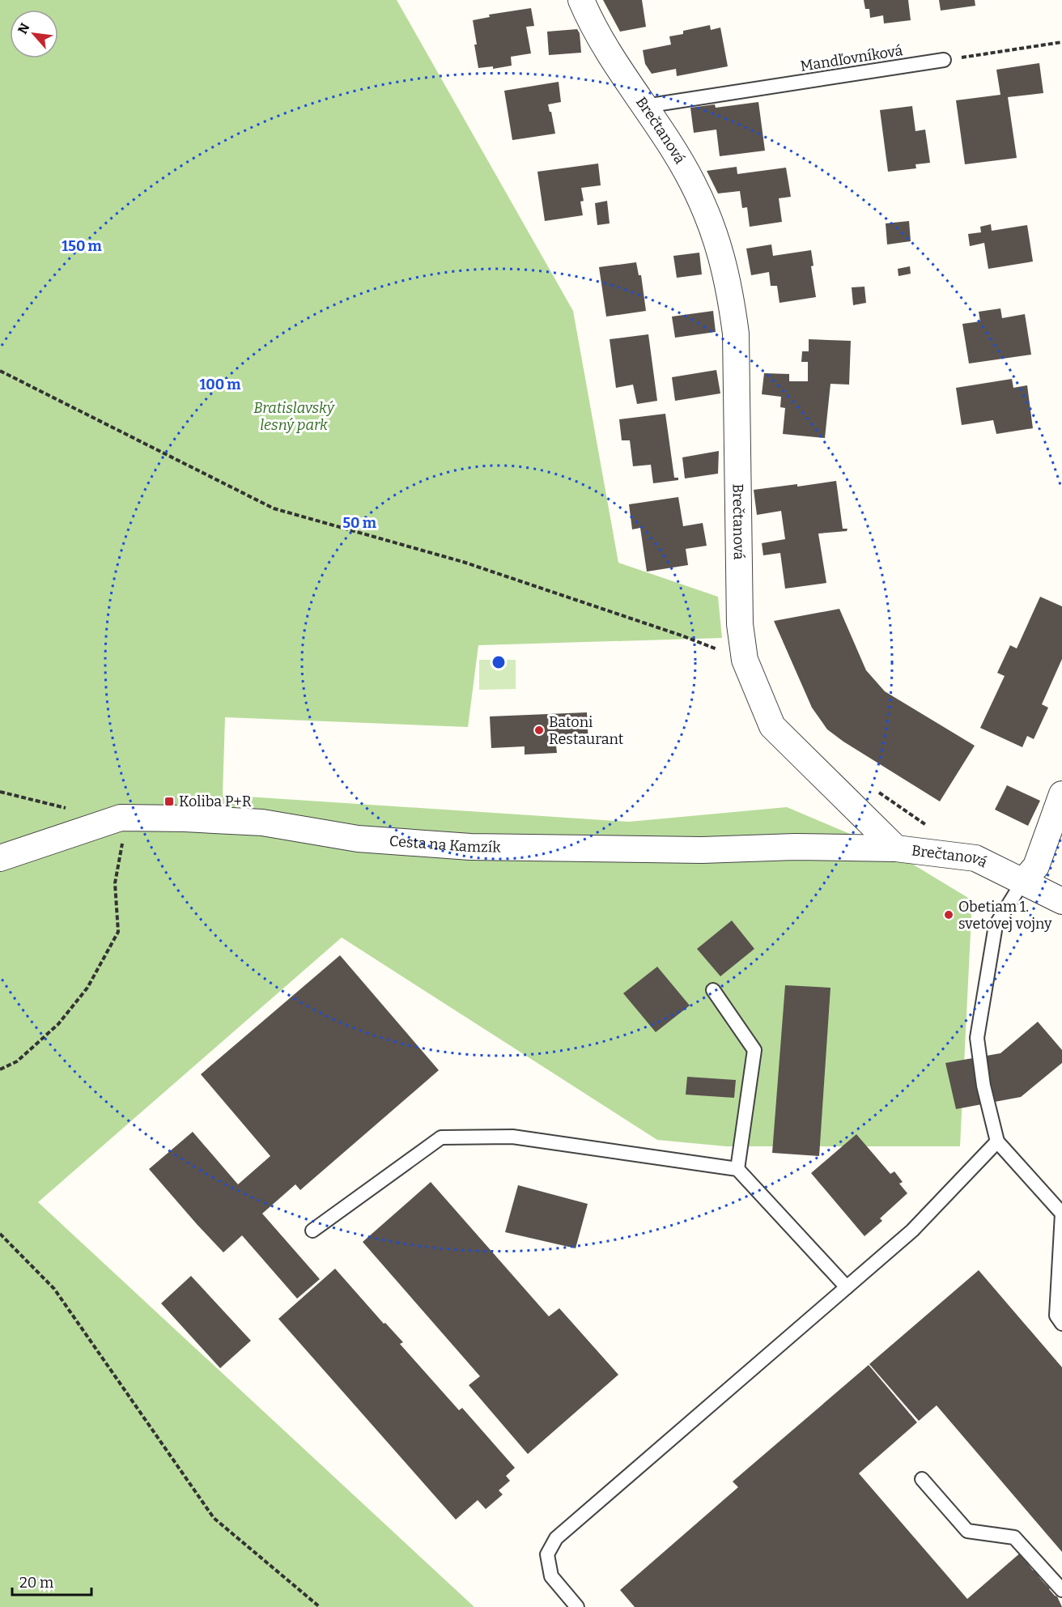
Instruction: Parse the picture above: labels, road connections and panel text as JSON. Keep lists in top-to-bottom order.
{
  "streets": {
    "street": ["Brečtanová", "Cesta na Kamzík"],
    "lane": ["Mandľovníková"]
  },
  "crossings": [
    ["Mandľovníková", "Brečtanová"],
    ["Brečtanová", "Cesta na Kamzík"]
  ],
  "parks": ["Bratislavský lesný park"],
  "places": {
    "other": ["Batoni Restaurant", "Obetiam 1. svetovej vojny"],
    "transit": ["Koliba P+R"]
  },
  "scale_bar": "20 m",
  "north": "top left",
  "rings": ["150 m", "100 m", "50 m"]
}
